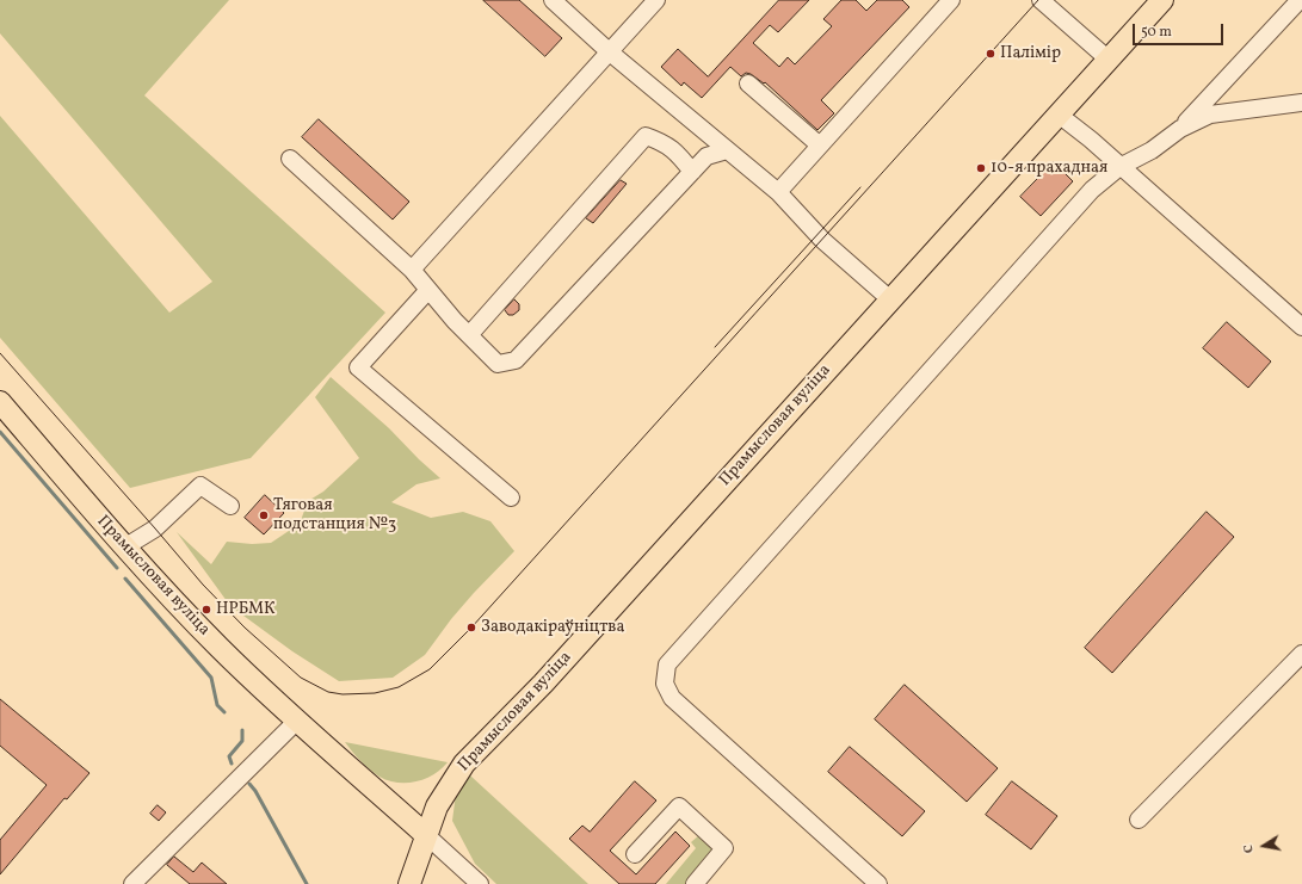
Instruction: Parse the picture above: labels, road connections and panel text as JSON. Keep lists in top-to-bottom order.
{
  "streets": {
    "main road": ["Прамысловая вуліца"]
  },
  "places": [
    "Палімір",
    "10-я прахадная",
    "Тяговая подстанция №3",
    "НРБМК",
    "Заводакіраўніцтва"
  ],
  "scale_bar": "50 m",
  "north": "left"
}
